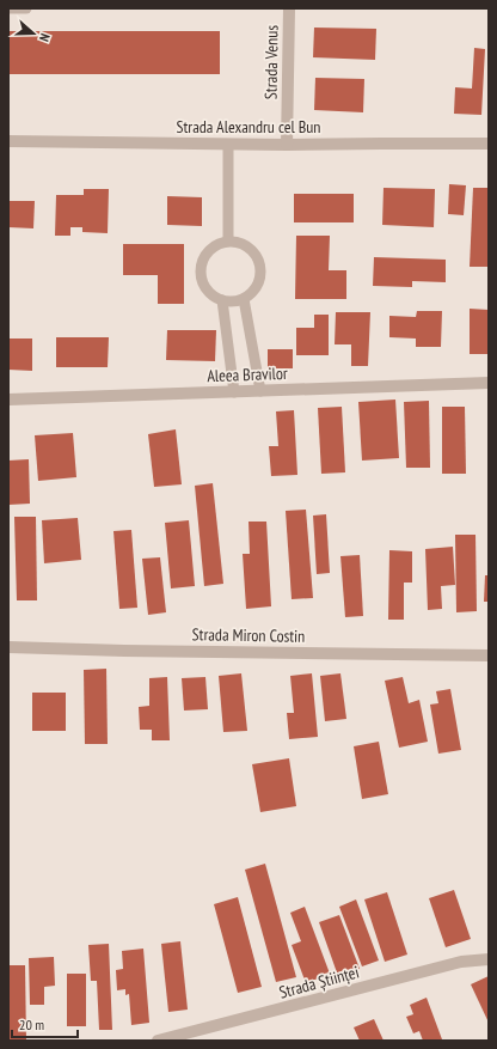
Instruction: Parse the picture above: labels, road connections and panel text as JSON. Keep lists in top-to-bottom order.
{
  "streets": {
    "street": [
      "Strada Venus",
      "Strada Alexandru cel Bun",
      "Aleea Bravilor",
      "Strada Miron Costin",
      "Strada Științei"
    ]
  },
  "crossings": [
    ["Strada Venus", "Strada Alexandru cel Bun"]
  ],
  "scale_bar": "20 m",
  "north": "right"
}
